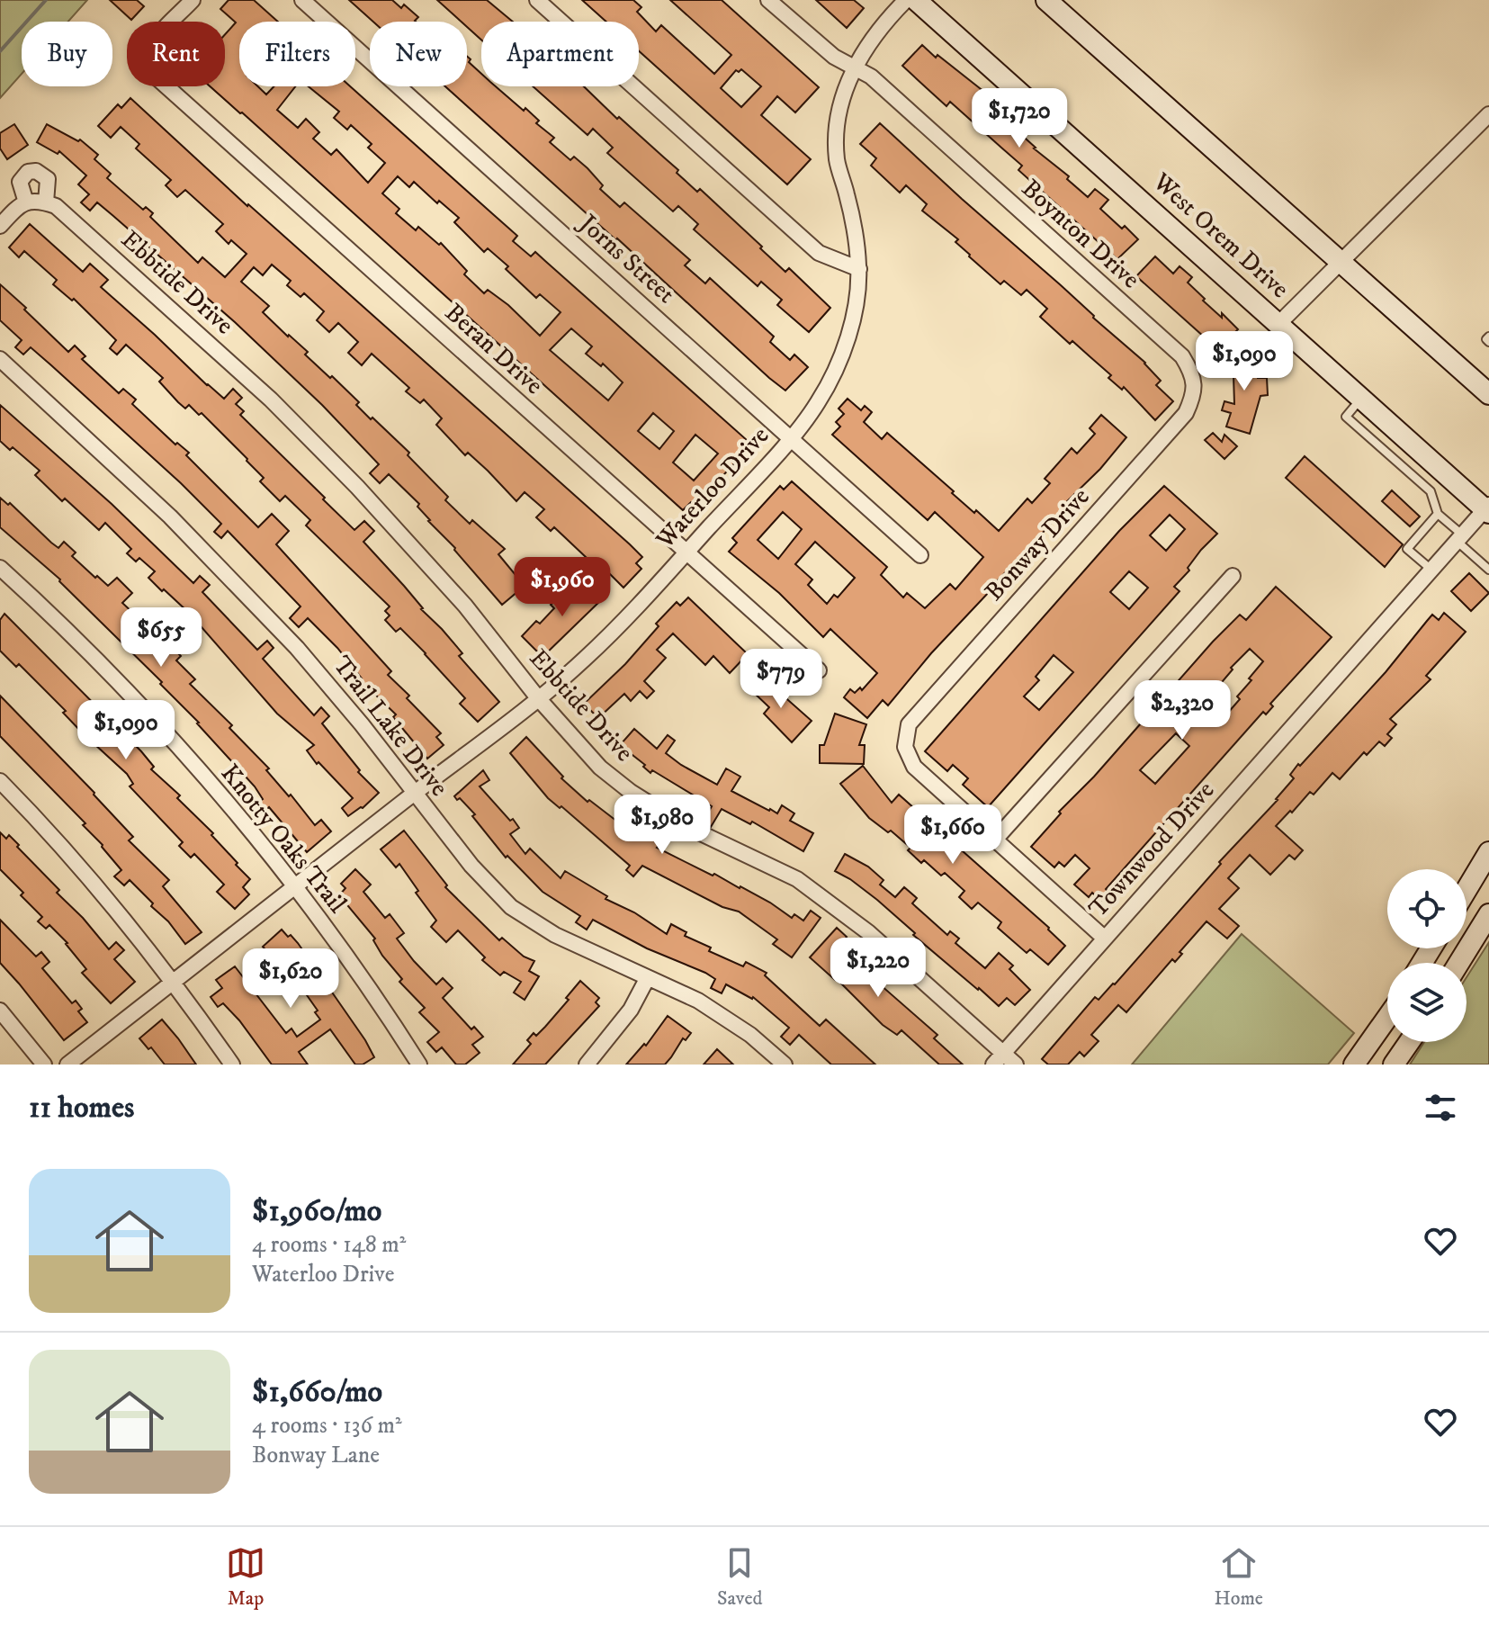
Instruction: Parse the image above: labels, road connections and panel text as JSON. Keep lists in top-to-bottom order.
{
  "streets": {
    "main road": ["West Orem Drive"],
    "street": [
      "Boynton Drive",
      "Jorns Street",
      "Ebbtide Drive",
      "Beran Drive",
      "Waterloo Drive",
      "Bonway Drive",
      "Trail Lake Drive",
      "Knotty Oaks Trail",
      "Townwood Drive"
    ]
  },
  "crossings": [
    ["Boynton Drive", "Waterloo Drive"],
    ["Boynton Drive", "Bonway Drive"],
    ["West Orem Drive", "Townwood Drive"],
    ["Jorns Street", "Waterloo Drive"],
    ["Ebbtide Drive", "Waterloo Drive"],
    ["Ebbtide Drive", "Townwood Drive"],
    ["Beran Drive", "Waterloo Drive"],
    ["Waterloo Drive", "Trail Lake Drive"],
    ["Waterloo Drive", "Knotty Oaks Trail"]
  ],
  "page": {
    "chip": [
      "Buy",
      "Rent",
      "Filters",
      "New",
      "Apartment"
    ],
    "price": [
      "$1,720",
      "$1,090",
      "$1,960",
      "$655",
      "$779",
      "$2,320",
      "$1,090",
      "$1,980",
      "$1,660",
      "$1,220",
      "$1,620"
    ],
    "heading": "11 homes",
    "list": [
      {
        "name": "$1,960/mo",
        "note": "4 rooms · 148 m² · Waterloo Drive"
      },
      {
        "name": "$1,660/mo",
        "note": "4 rooms · 136 m² · Bonway Lane"
      }
    ],
    "tabs": ["Map", "Saved", "Home"]
  }
}
